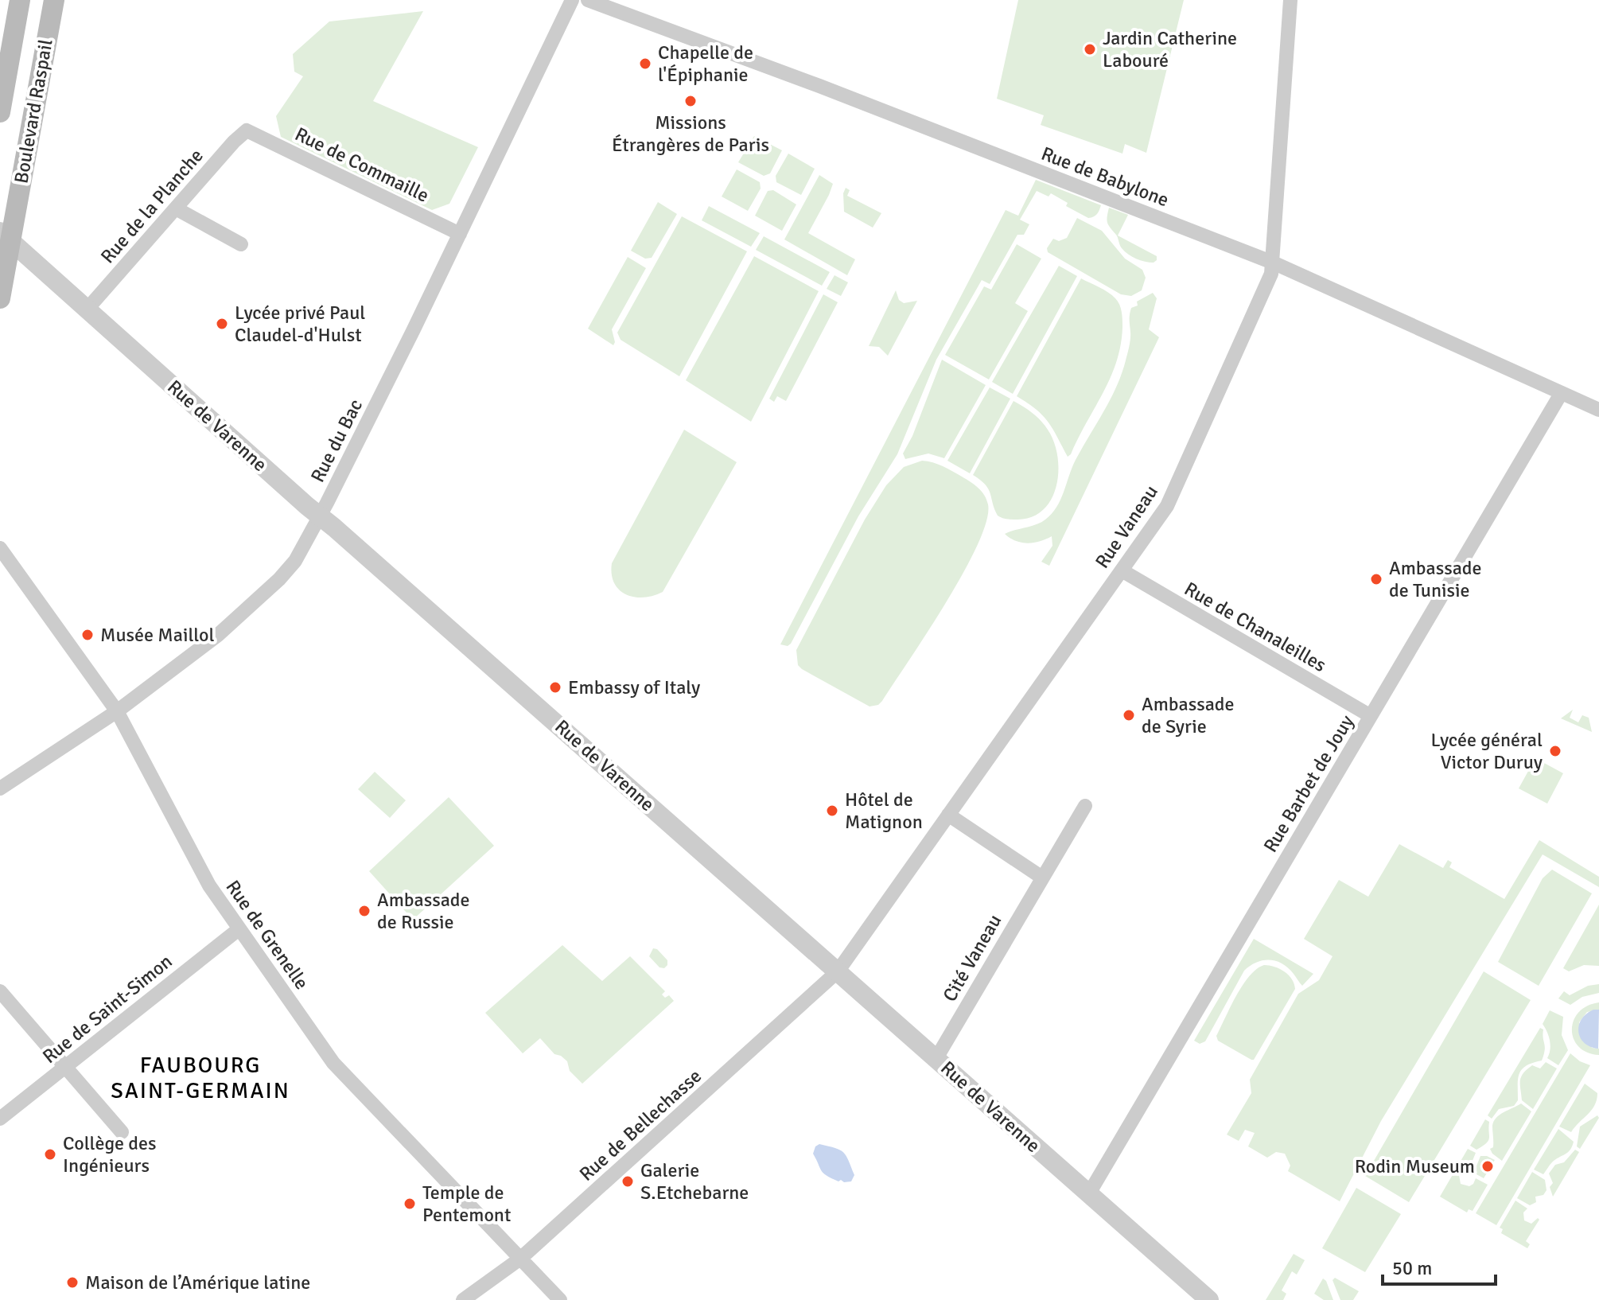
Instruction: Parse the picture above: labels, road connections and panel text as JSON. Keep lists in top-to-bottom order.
{
  "streets": {
    "main road": ["Boulevard Raspail"],
    "street": [
      "Rue de Commaille",
      "Rue de Babylone",
      "Rue de la Planche",
      "Rue de Varenne",
      "Rue du Bac",
      "Rue Vaneau",
      "Rue de Chanaleilles",
      "Rue Barbet de Jouy",
      "Rue de Grenelle",
      "Cité Vaneau",
      "Rue de Saint-Simon",
      "Rue de Bellechasse"
    ]
  },
  "crossings": [
    ["Boulevard Raspail", "Rue de Varenne"],
    ["Rue de Commaille", "Rue de la Planche"],
    ["Rue de Commaille", "Rue du Bac"],
    ["Rue de Babylone", "Rue Vaneau"],
    ["Rue de Babylone", "Rue Barbet de Jouy"],
    ["Rue de la Planche", "Rue de Varenne"],
    ["Rue de Varenne", "Rue du Bac"],
    ["Rue de Varenne", "Rue Vaneau"],
    ["Rue de Varenne", "Rue Barbet de Jouy"],
    ["Rue de Varenne", "Cité Vaneau"],
    ["Rue de Varenne", "Rue de Bellechasse"],
    ["Rue du Bac", "Rue de Grenelle"],
    ["Rue Vaneau", "Rue de Chanaleilles"],
    ["Rue Vaneau", "Rue de Bellechasse"],
    ["Rue de Chanaleilles", "Rue Barbet de Jouy"],
    ["Rue de Grenelle", "Rue de Saint-Simon"],
    ["Rue de Grenelle", "Rue de Bellechasse"]
  ],
  "districts": ["FAUBOURG SAINT-GERMAIN"],
  "places": [
    "Jardin Catherine Labouré",
    "Chapelle de l'Épiphanie",
    "Missions Étrangères de Paris",
    "Lycée privé Paul Claudel-d'Hulst",
    "Ambassade de Tunisie",
    "Musée Maillol",
    "Embassy of Italy",
    "Ambassade de Syrie",
    "Lycée général Victor Duruy",
    "Hôtel de Matignon",
    "Ambassade de Russie",
    "Collège des Ingénieurs",
    "Rodin Museum",
    "Galerie S.Etchebarne",
    "Temple de Pentemont",
    "Maison de l’Amérique latine"
  ],
  "scale_bar": "50 m"
}
